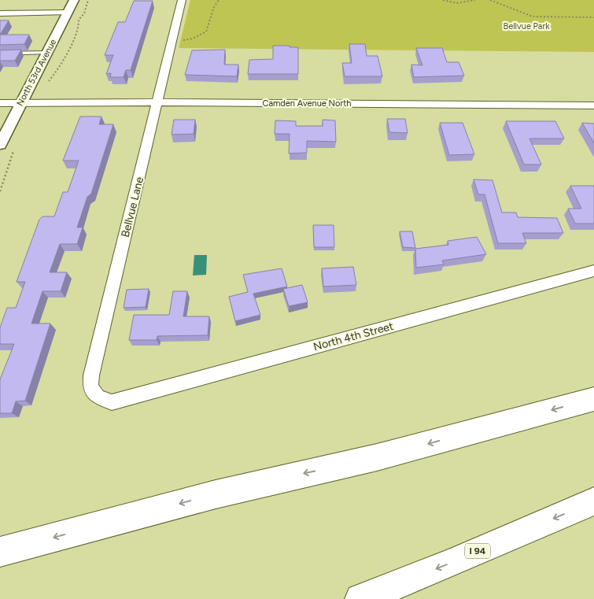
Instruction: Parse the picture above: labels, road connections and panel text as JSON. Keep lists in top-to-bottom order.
{
  "streets": {
    "highway": ["I 94"],
    "street": [
      "North 53rd Avenue",
      "Camden Avenue North",
      "Bellvue Lane",
      "North 4th Street"
    ]
  },
  "crossings": [
    ["North 53rd Avenue", "Camden Avenue North"],
    ["Camden Avenue North", "Bellvue Lane"],
    ["Bellvue Lane", "North 4th Street"]
  ],
  "parks": ["Bellvue Park"]
}
